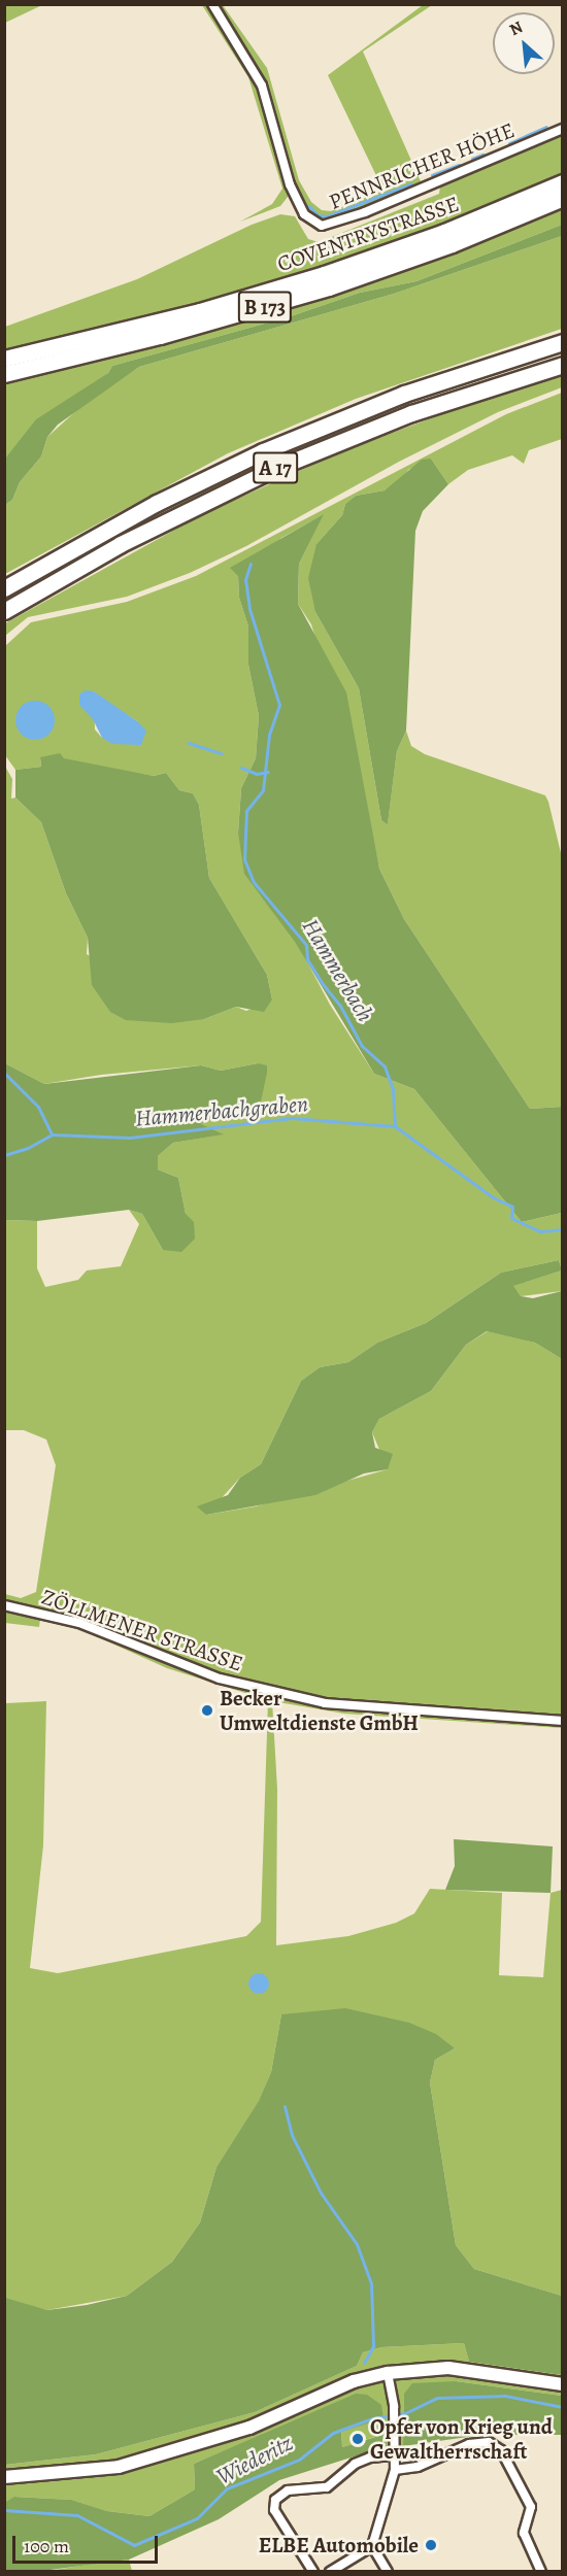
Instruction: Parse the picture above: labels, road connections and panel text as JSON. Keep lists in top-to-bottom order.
{
  "streets": {
    "highway": ["COVENTRYSTRASSE", "B 173", "A 17"],
    "street": ["PENNRICHER HÖHE", "ZÖLLMENER STRASSE"]
  },
  "water": ["Hammerbach", "Hammerbachgraben", "Wiederitz"],
  "places": ["Becker Umweltdienste GmbH", "Opfer von Krieg und Gewaltherrschaft", "ELBE Automobile"],
  "scale_bar": "100 m",
  "north": "top left"
}
